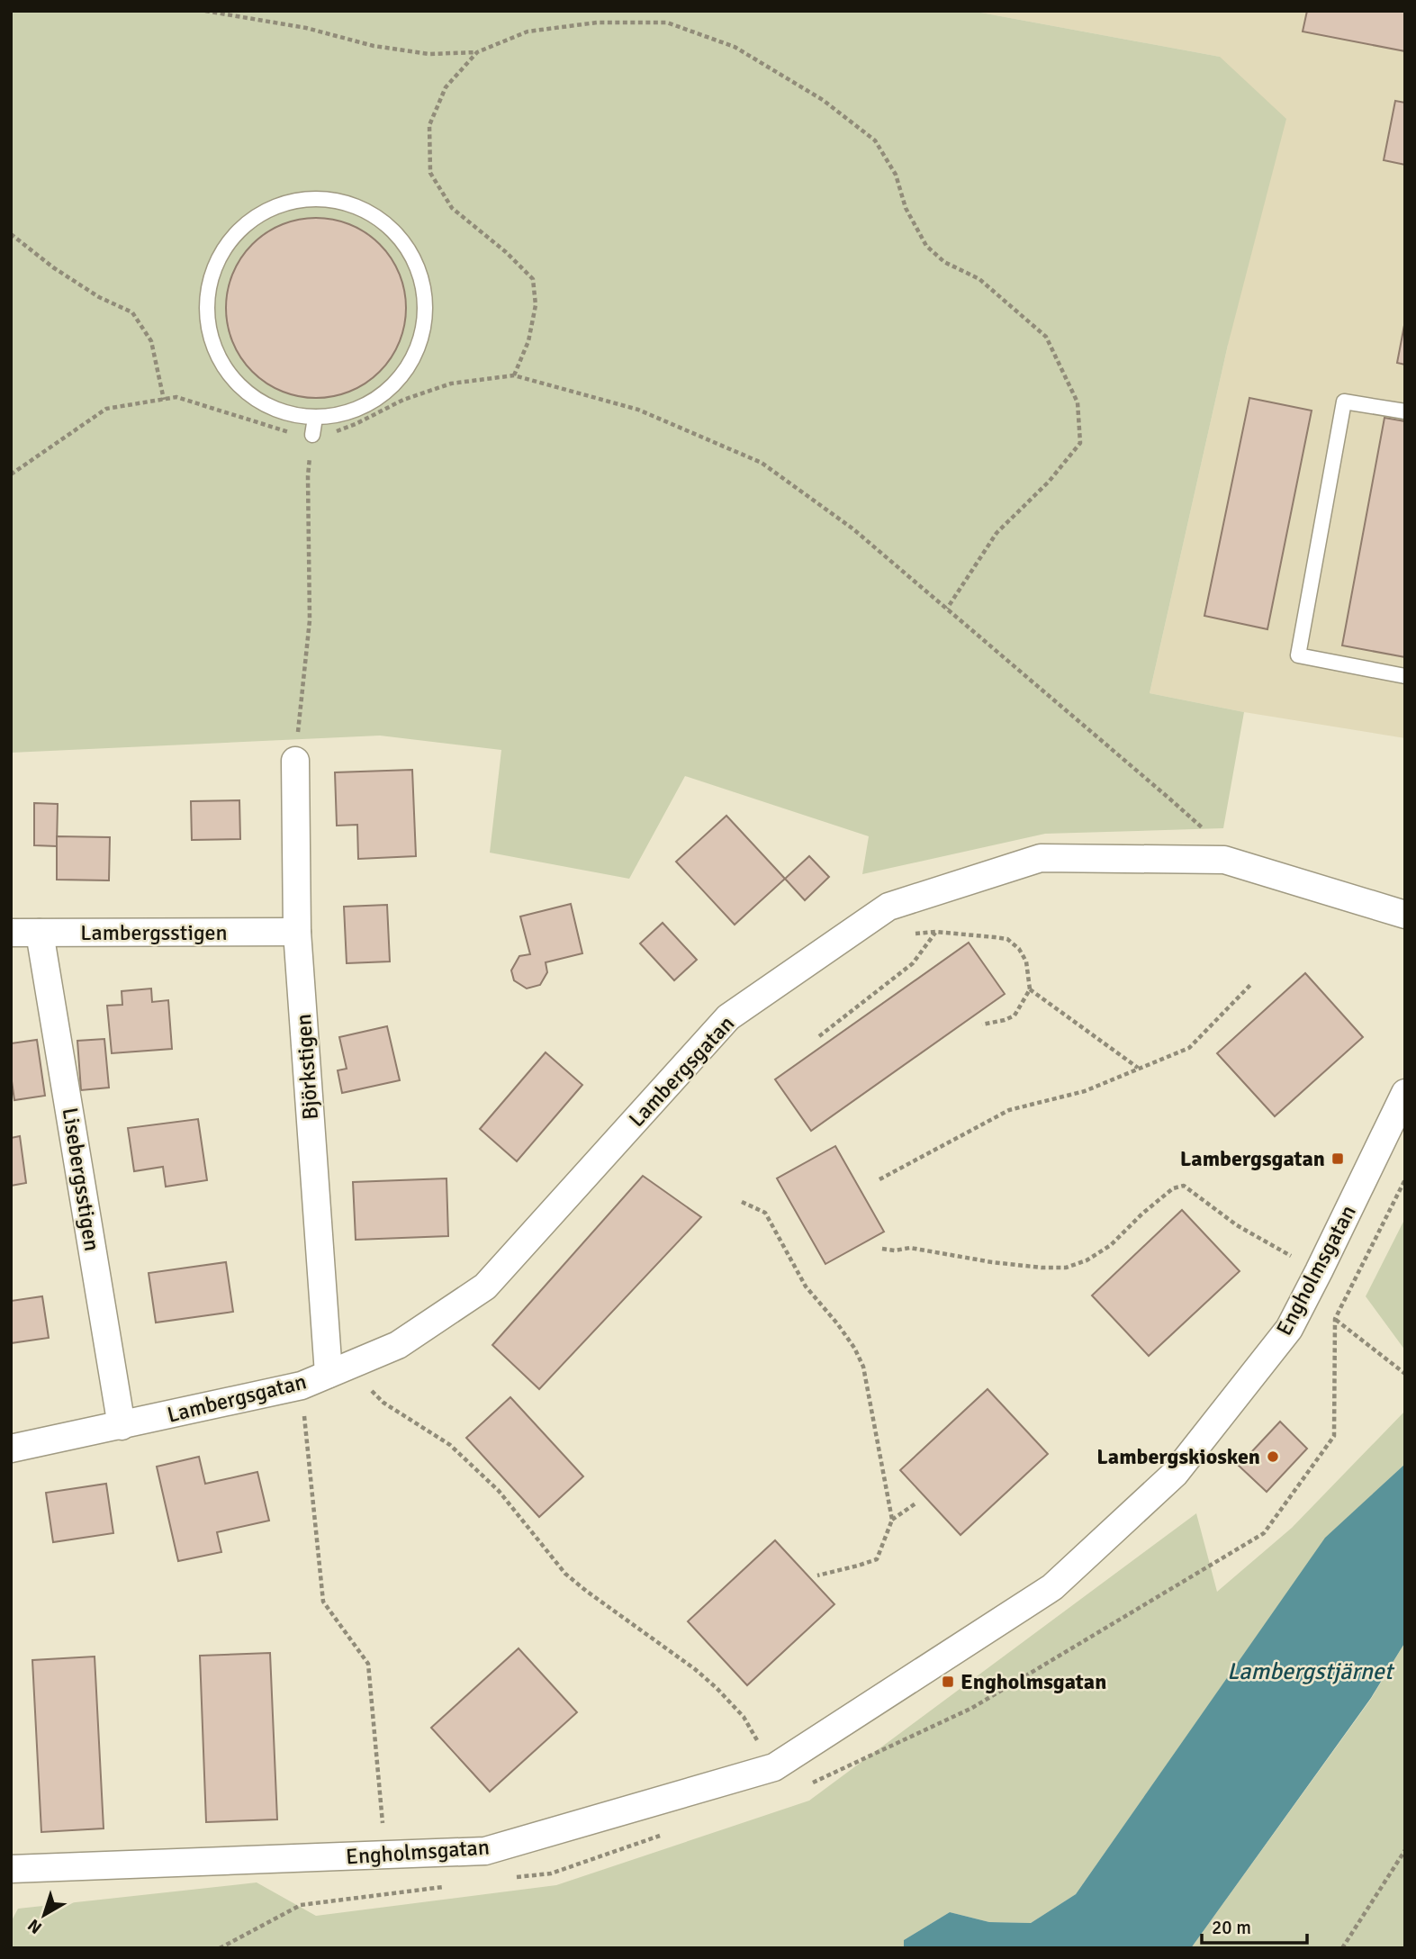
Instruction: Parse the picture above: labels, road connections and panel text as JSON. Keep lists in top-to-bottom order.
{
  "streets": {
    "street": [
      "Lambergsstigen",
      "Björkstigen",
      "Lambergsgatan",
      "Lisebergsstigen",
      "Engholmsgatan"
    ]
  },
  "crossings": [
    ["Lambergsstigen", "Björkstigen"],
    ["Lambergsstigen", "Lisebergsstigen"],
    ["Björkstigen", "Lambergsgatan"],
    ["Lambergsgatan", "Lisebergsstigen"]
  ],
  "water": ["Lambergstjärnet"],
  "places": {
    "transit": ["Lambergsgatan", "Engholmsgatan"],
    "other": ["Lambergskiosken"]
  },
  "scale_bar": "20 m",
  "north": "bottom left"
}
